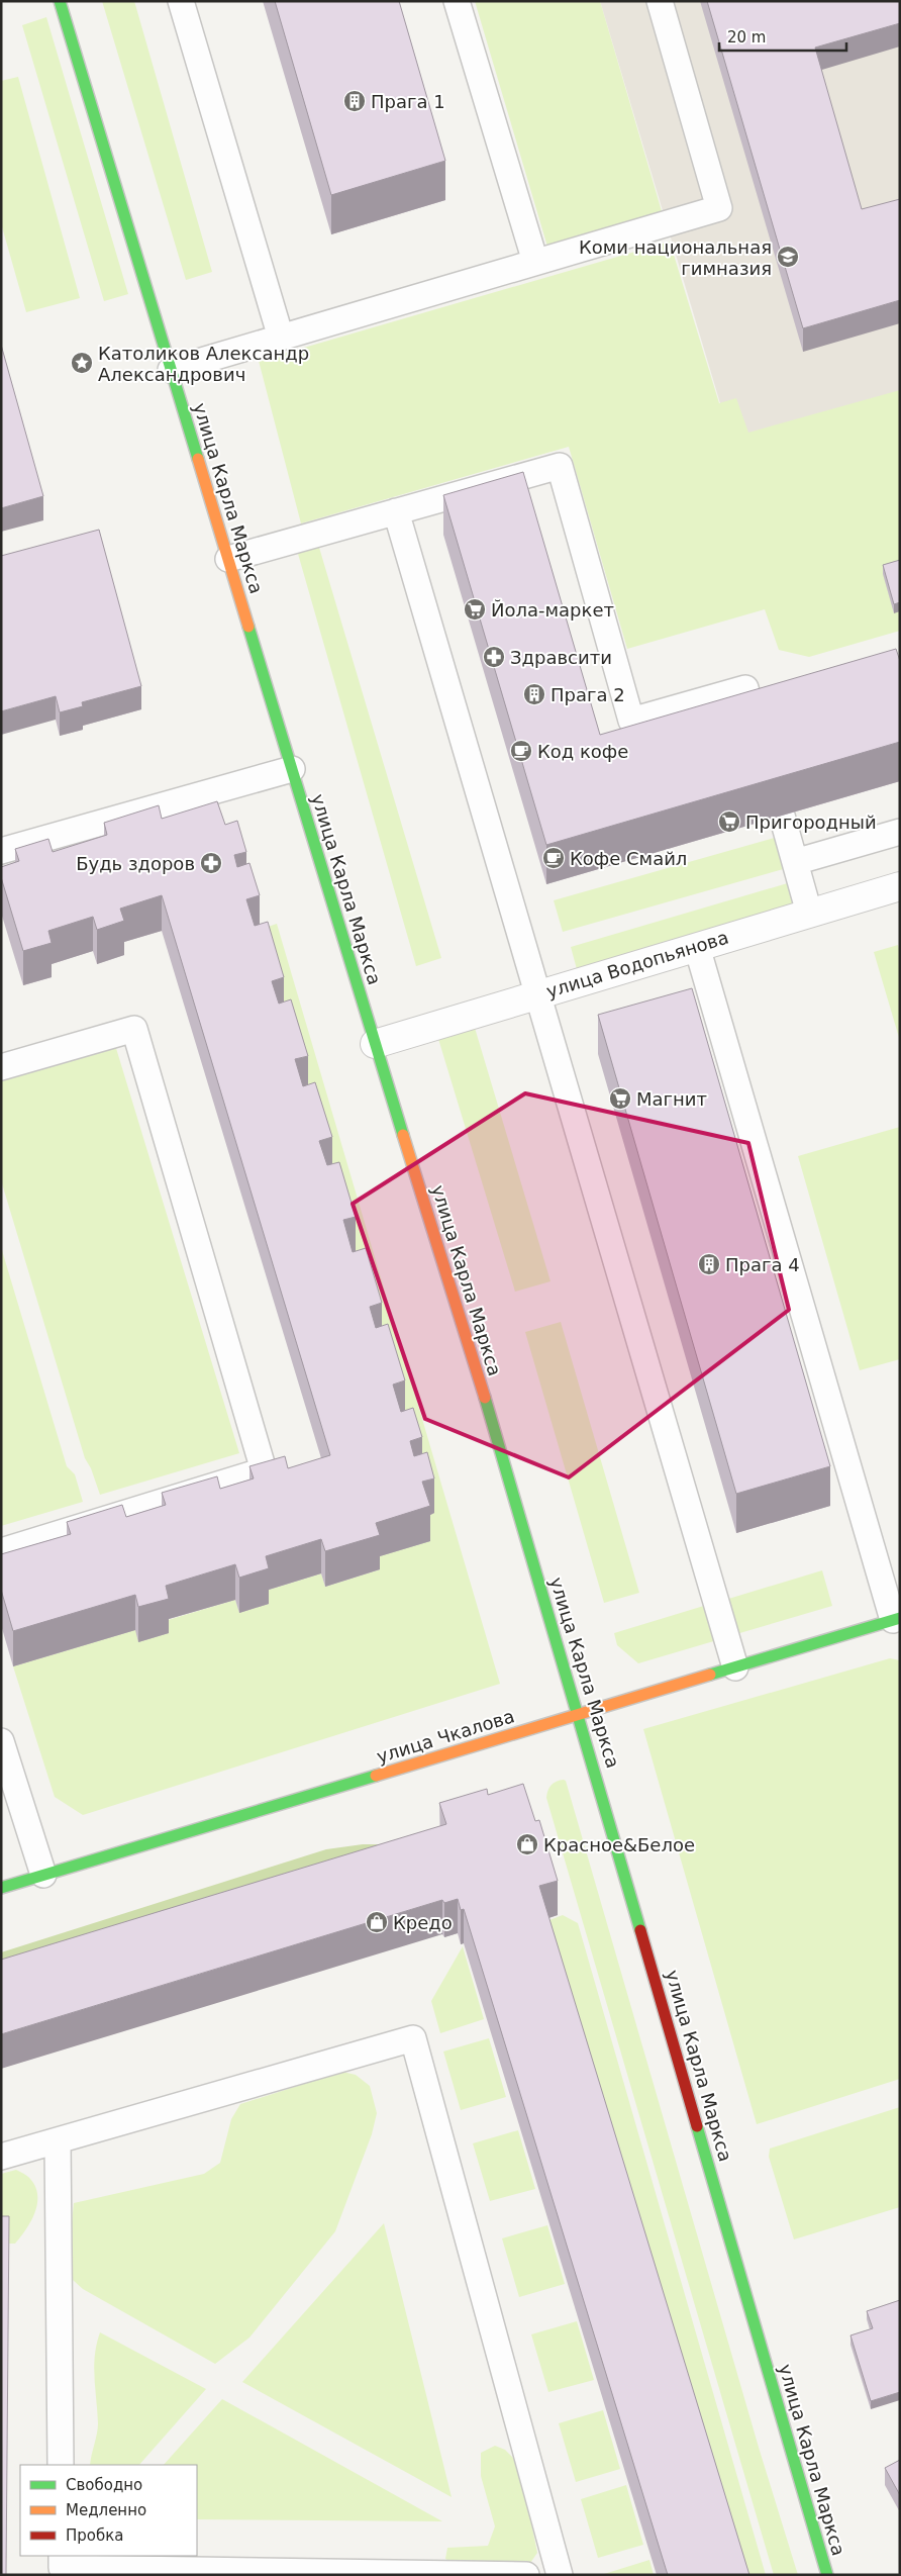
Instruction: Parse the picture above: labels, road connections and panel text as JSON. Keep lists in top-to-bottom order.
{
  "streets": {
    "street": ["улица Карла Маркса", "улица Водопьянова", "улица Чкалова"]
  },
  "crossings": [
    ["улица Карла Маркса", "улица Водопьянова"],
    ["улица Карла Маркса", "улица Чкалова"]
  ],
  "places": {
    "building": ["Прага 1", "Прага 2", "Прага 4"],
    "school or university": ["Коми национальная гимназия"],
    "place": ["Католиков Александр Александрович"],
    "supermarket": ["Йола-маркет", "Пригородный", "Магнит"],
    "pharmacy": ["Здравсити", "Будь здоров"],
    "cafe": ["Код кофе", "Кофе Смайл"],
    "shop": ["Красное&Белое", "Кредо"]
  },
  "legend": ["Свободно", "Медленно", "Пробка"],
  "scale_bar": "20 m"
}
